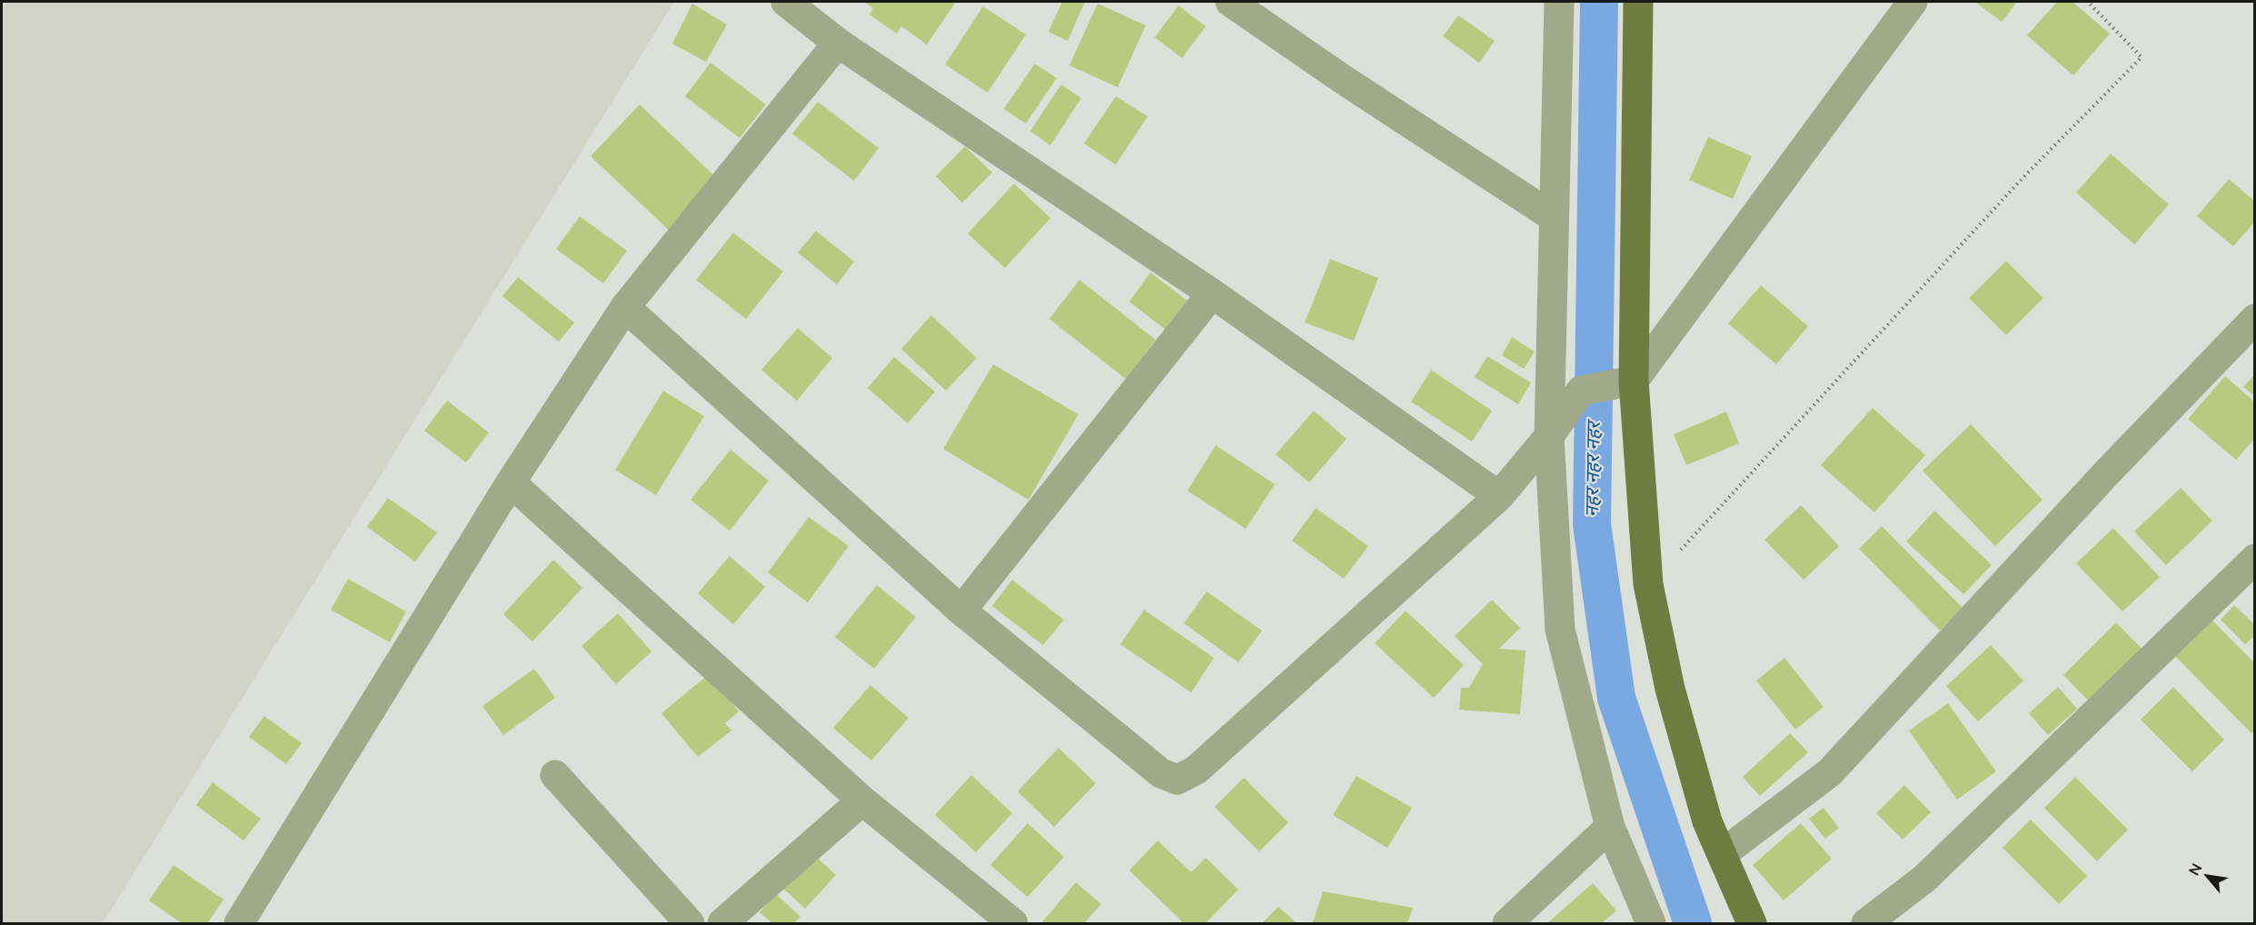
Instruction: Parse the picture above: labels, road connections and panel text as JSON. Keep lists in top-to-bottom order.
{
  "water": ["नहर नहर नहर"],
  "north": "top left"
}
